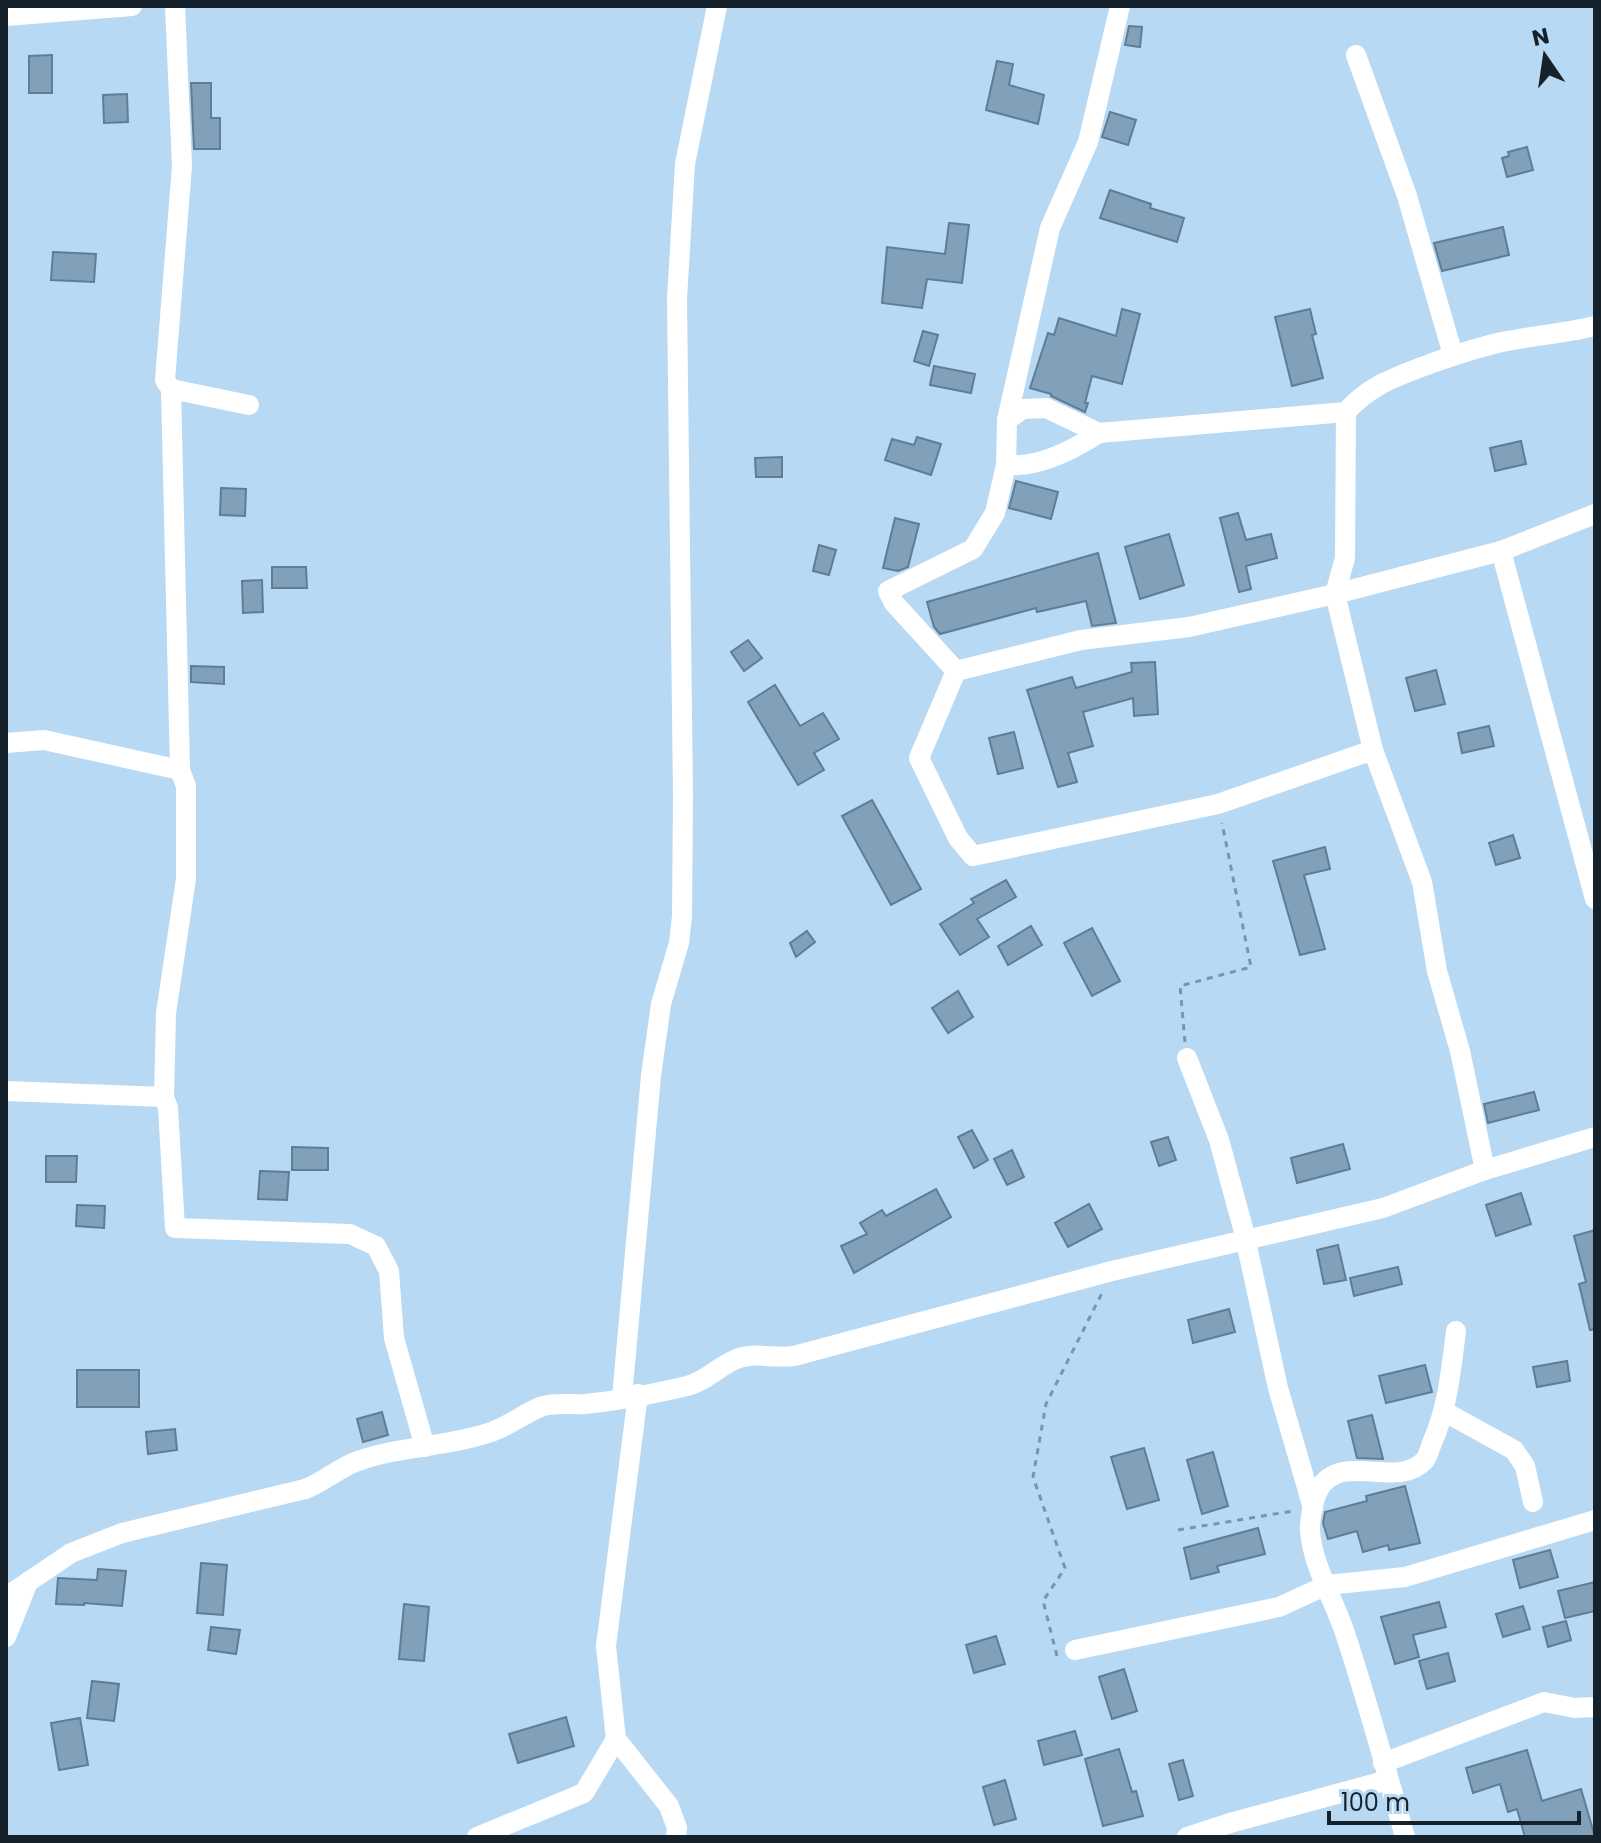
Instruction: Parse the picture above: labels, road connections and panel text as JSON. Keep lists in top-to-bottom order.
{
  "scale_bar": "100 m",
  "north": "top"
}
